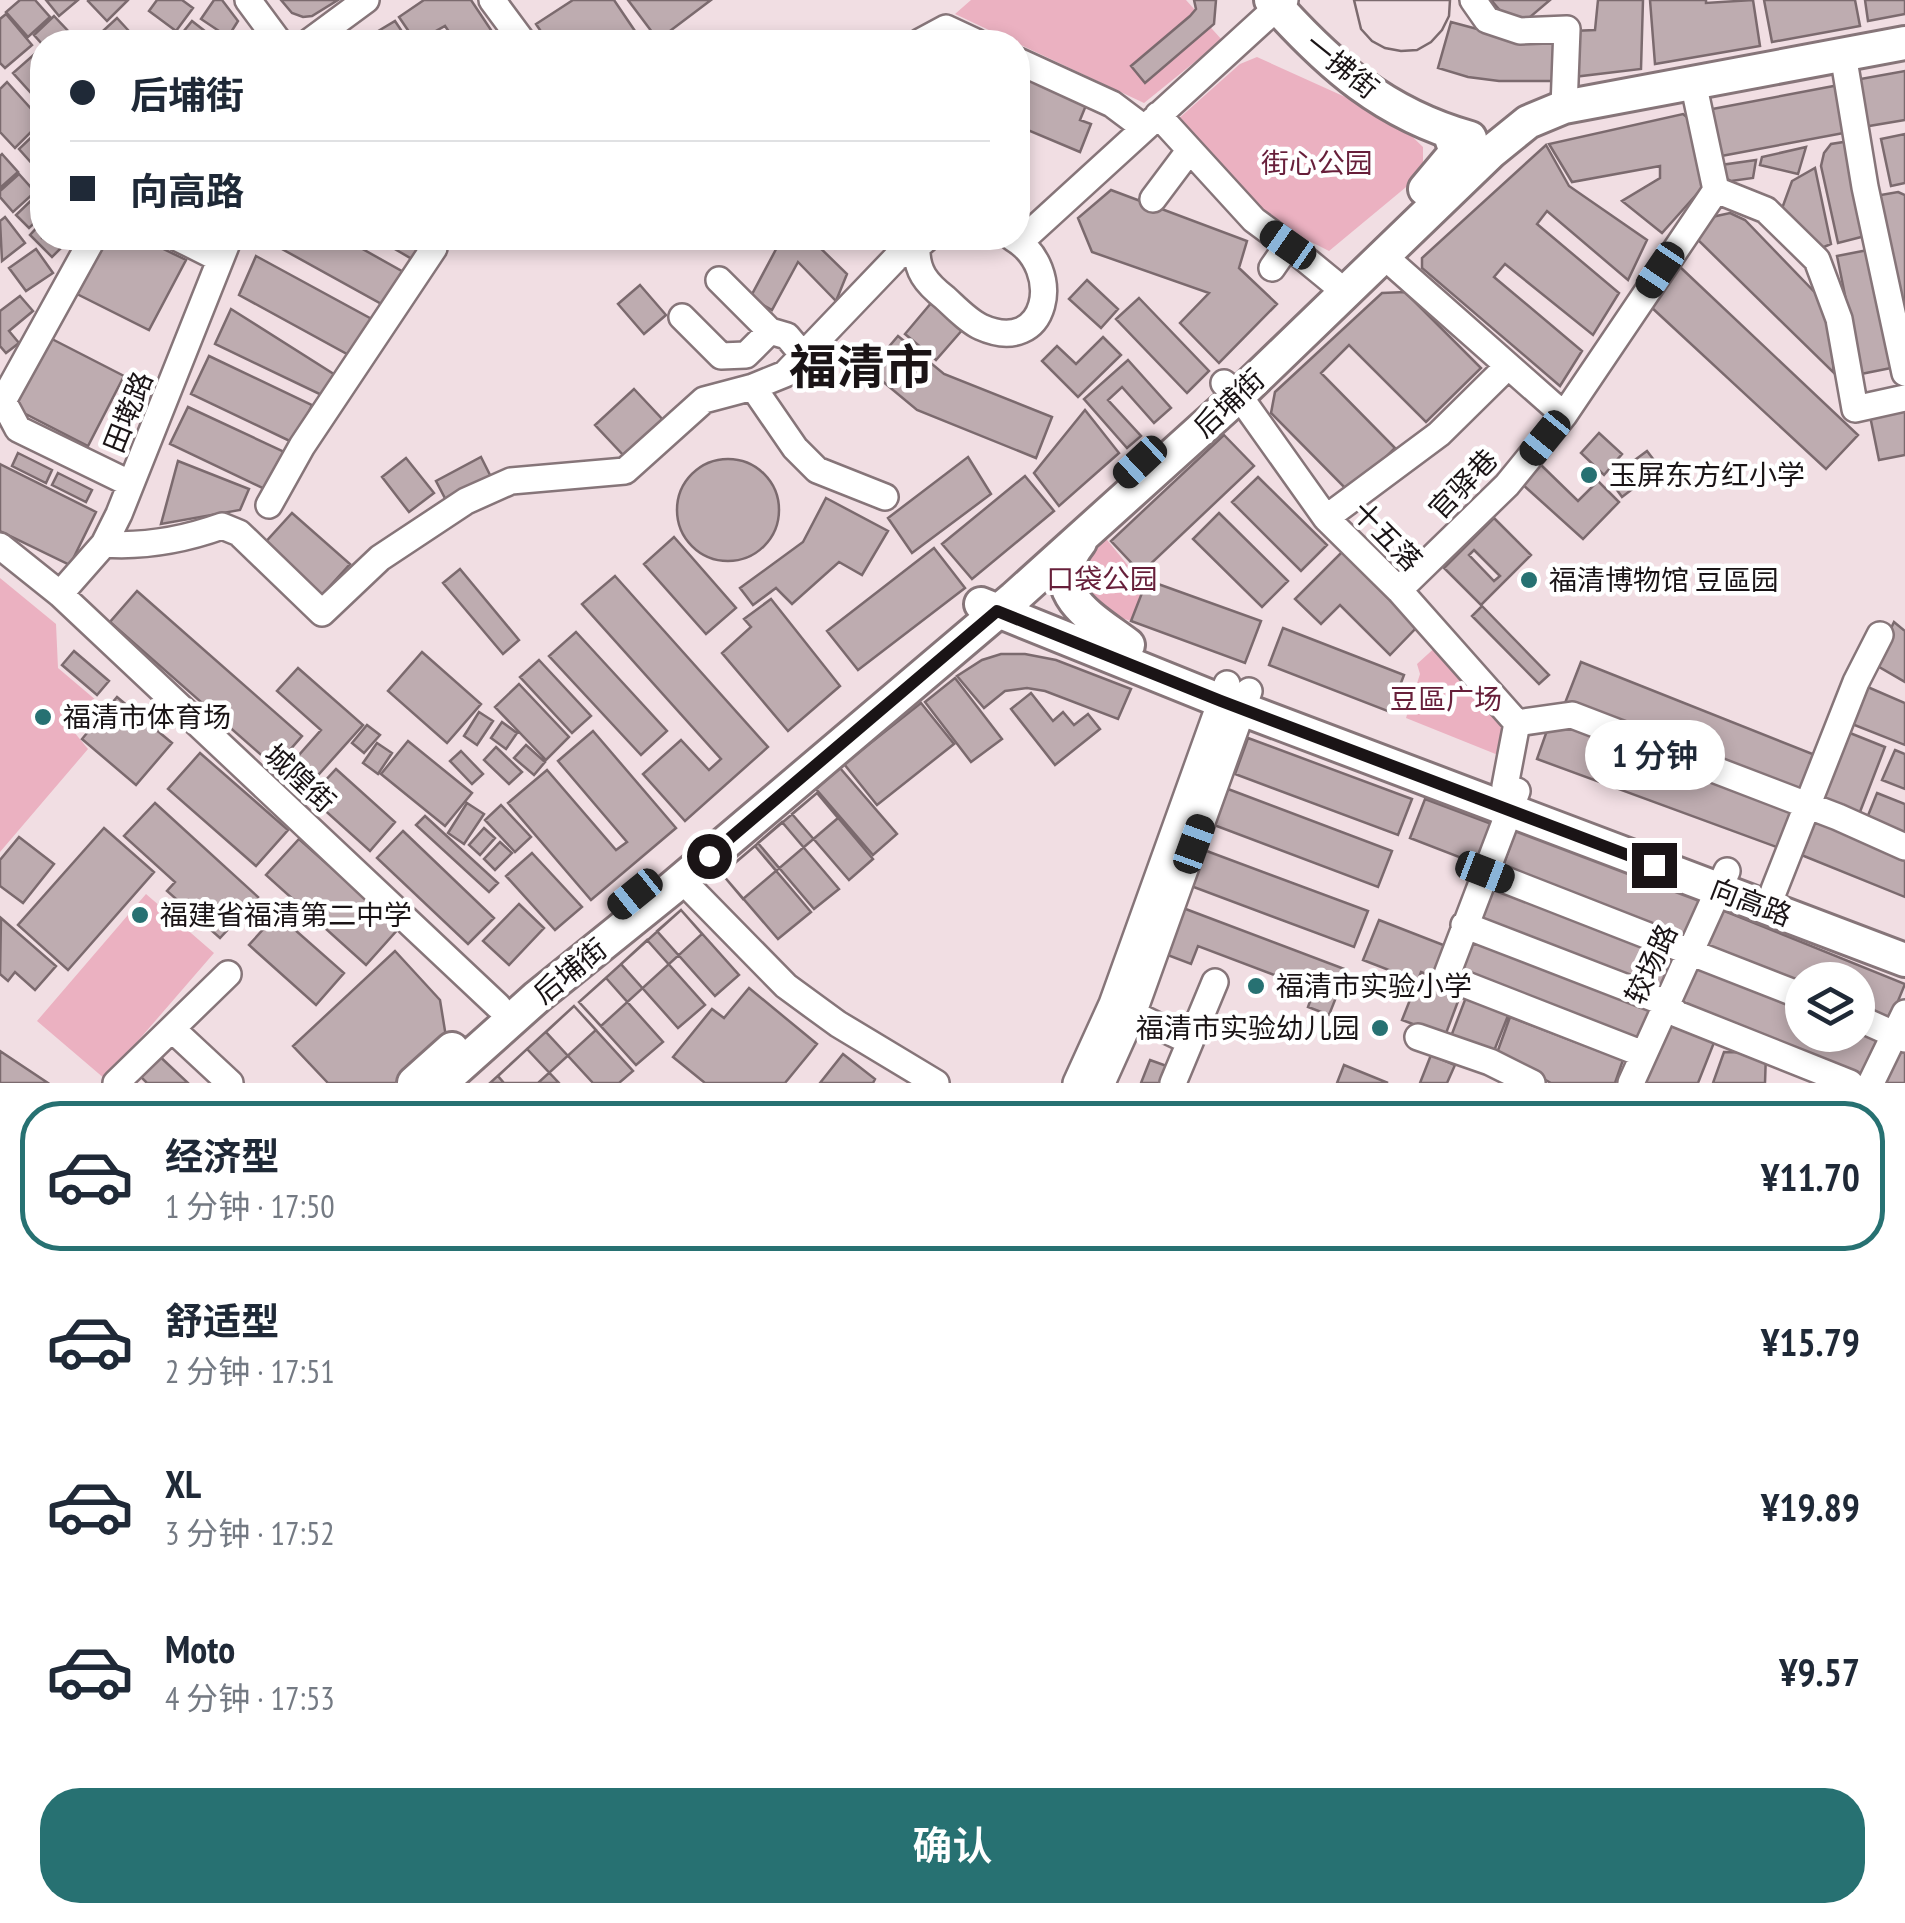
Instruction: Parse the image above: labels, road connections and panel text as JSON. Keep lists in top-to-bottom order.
{
  "streets": {
    "main road": ["一拂街", "后埔街", "向高路"],
    "street": [
      "田墘路",
      "官驿巷",
      "十五落",
      "城隍街",
      "较场路"
    ]
  },
  "crossings": [
    ["一拂街", "后埔街"],
    ["后埔街", "十五落"],
    ["后埔街", "城隍街"],
    ["后埔街", "向高路"],
    ["田墘路", "城隍街"],
    ["官驿巷", "十五落"],
    ["向高路", "较场路"]
  ],
  "districts": ["福清市"],
  "parks": ["街心公园", "口袋公园", "豆區广场"],
  "places": [
    "玉屏东方红小学",
    "福清博物馆 豆區园",
    "福清市体育场",
    "福建省福清第二中学",
    "福清市实验小学",
    "福清市实验幼儿园"
  ],
  "page": {
    "banner": ["后埔街", "向高路"],
    "bubble": "1 分钟",
    "list": [
      {
        "name": "经济型",
        "note": "1 分钟 · 17:50",
        "value": "¥11.70"
      },
      {
        "name": "舒适型",
        "note": "2 分钟 · 17:51",
        "value": "¥15.79"
      },
      {
        "name": "XL",
        "note": "3 分钟 · 17:52",
        "value": "¥19.89"
      },
      {
        "name": "Moto",
        "note": "4 分钟 · 17:53",
        "value": "¥9.57"
      }
    ],
    "buttons": "确认"
  }
}
